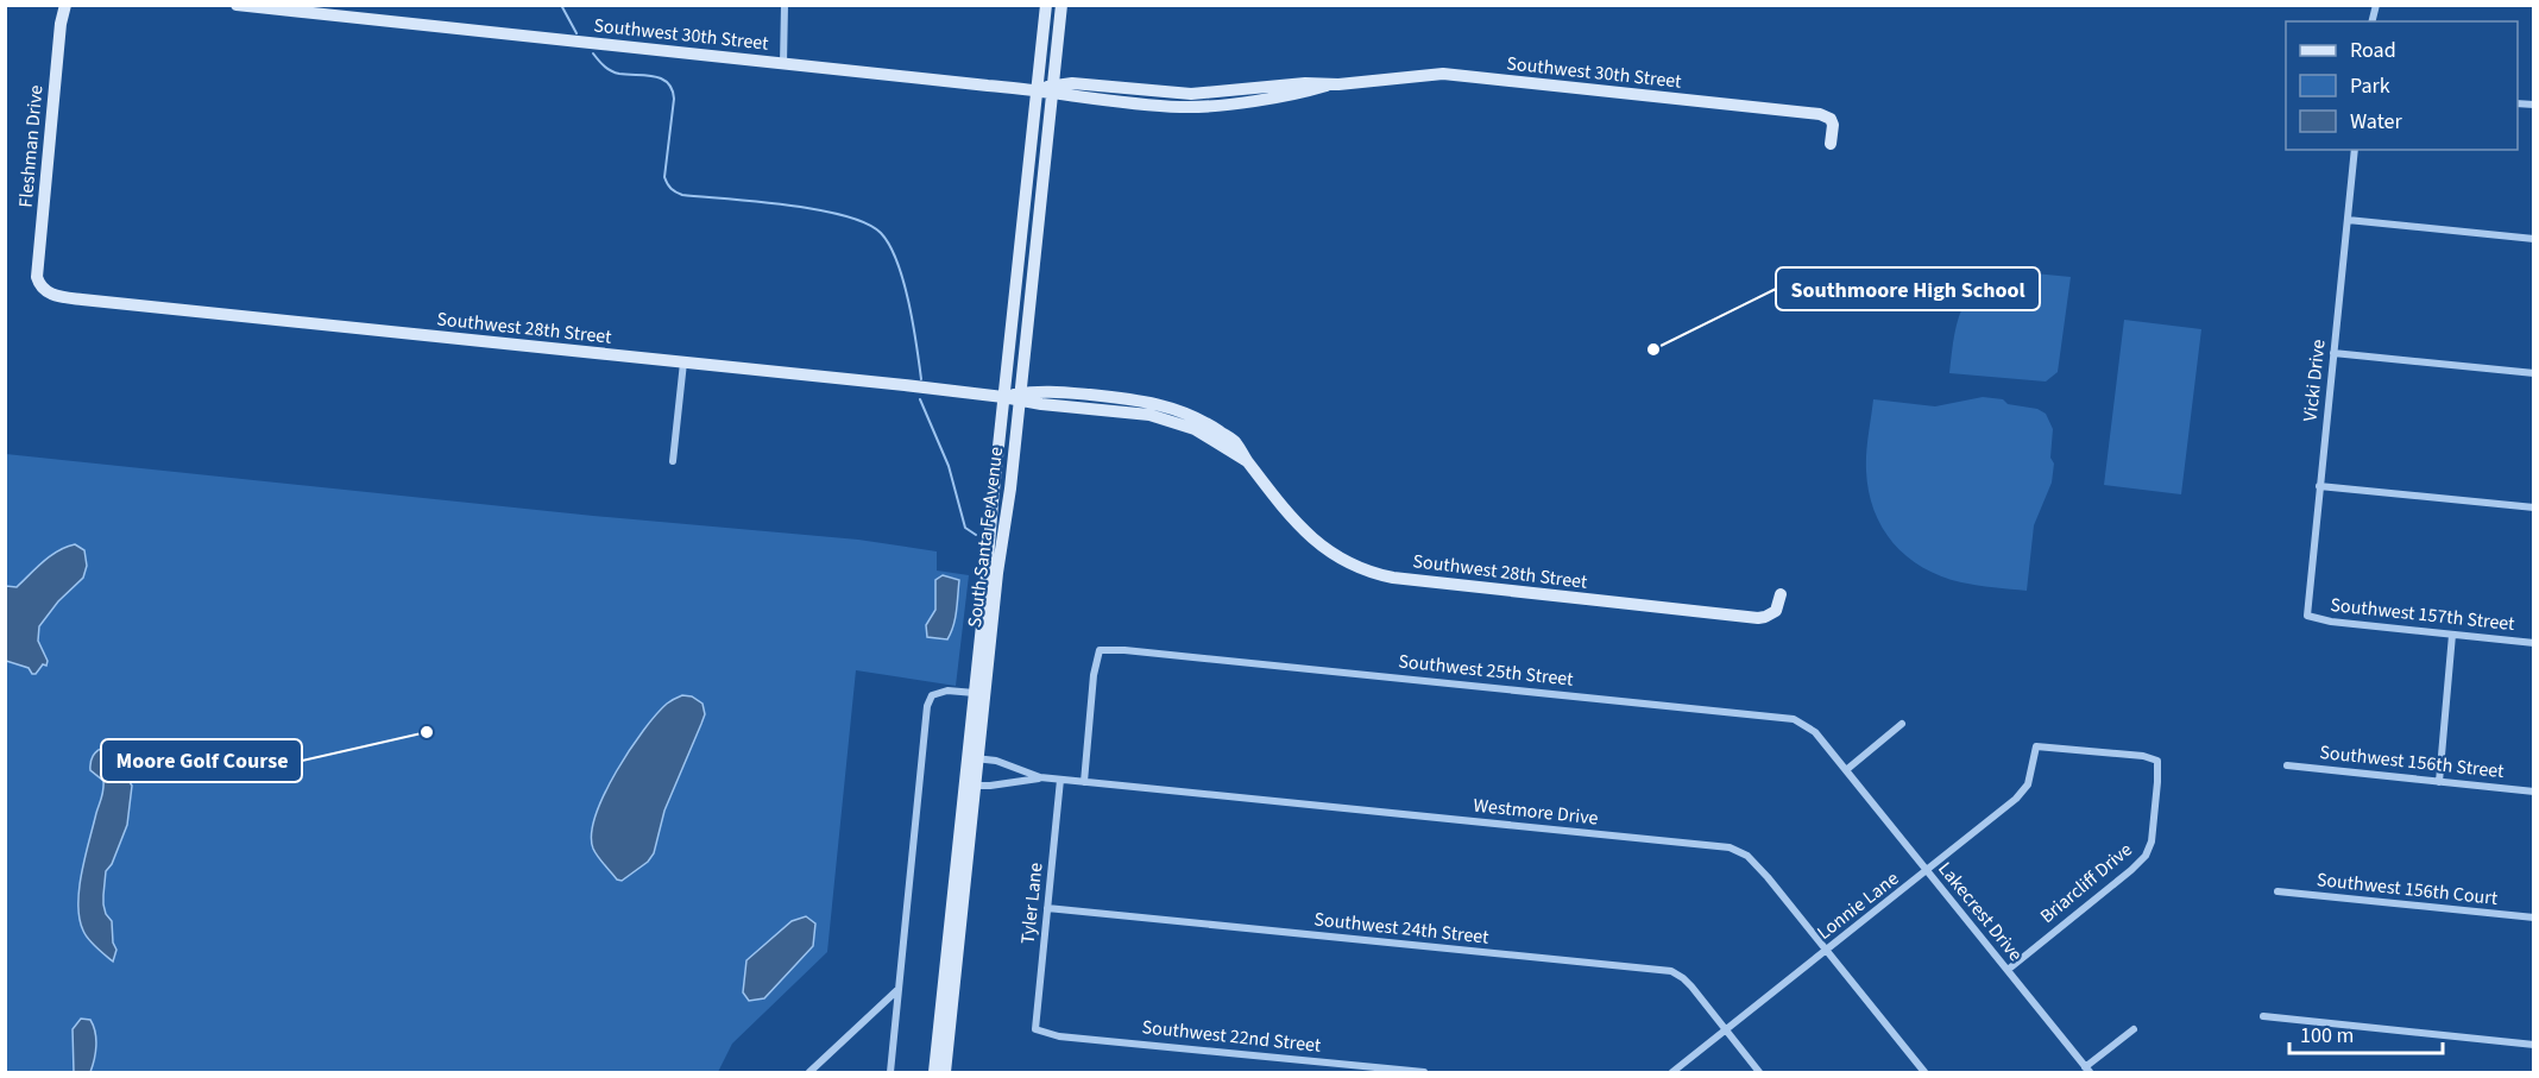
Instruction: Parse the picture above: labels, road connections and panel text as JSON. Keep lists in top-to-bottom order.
{
  "streets": {
    "street": [
      "Southwest 30th Street",
      "Fleshman Drive",
      "Southwest 28th Street",
      "Vicki Drive",
      "South Santa Fe Avenue",
      "Southwest 157th Street",
      "Southwest 25th Street",
      "Southwest 156th Street",
      "Westmore Drive",
      "Briarcliff Drive",
      "Southwest 156th Court",
      "Tyler Lane",
      "Lonnie Lane",
      "Lakecrest Drive",
      "Southwest 24th Street",
      "Southwest 22nd Street"
    ]
  },
  "crossings": [
    ["Southwest 30th Street", "South Santa Fe Avenue"],
    ["Fleshman Drive", "Southwest 28th Street"],
    ["Southwest 28th Street", "South Santa Fe Avenue"],
    ["Vicki Drive", "Southwest 157th Street"],
    ["South Santa Fe Avenue", "Westmore Drive"],
    ["Southwest 25th Street", "Westmore Drive"],
    ["Southwest 25th Street", "Lakecrest Drive"],
    ["Westmore Drive", "Tyler Lane"],
    ["Westmore Drive", "Lonnie Lane"],
    ["Briarcliff Drive", "Lonnie Lane"],
    ["Briarcliff Drive", "Lakecrest Drive"],
    ["Tyler Lane", "Southwest 24th Street"],
    ["Tyler Lane", "Southwest 22nd Street"],
    ["Lonnie Lane", "Lakecrest Drive"],
    ["Lonnie Lane", "Southwest 24th Street"]
  ],
  "places": ["Southmoore High School", "Moore Golf Course"],
  "legend": ["Road", "Park", "Water"],
  "scale_bar": "100 m"
}
